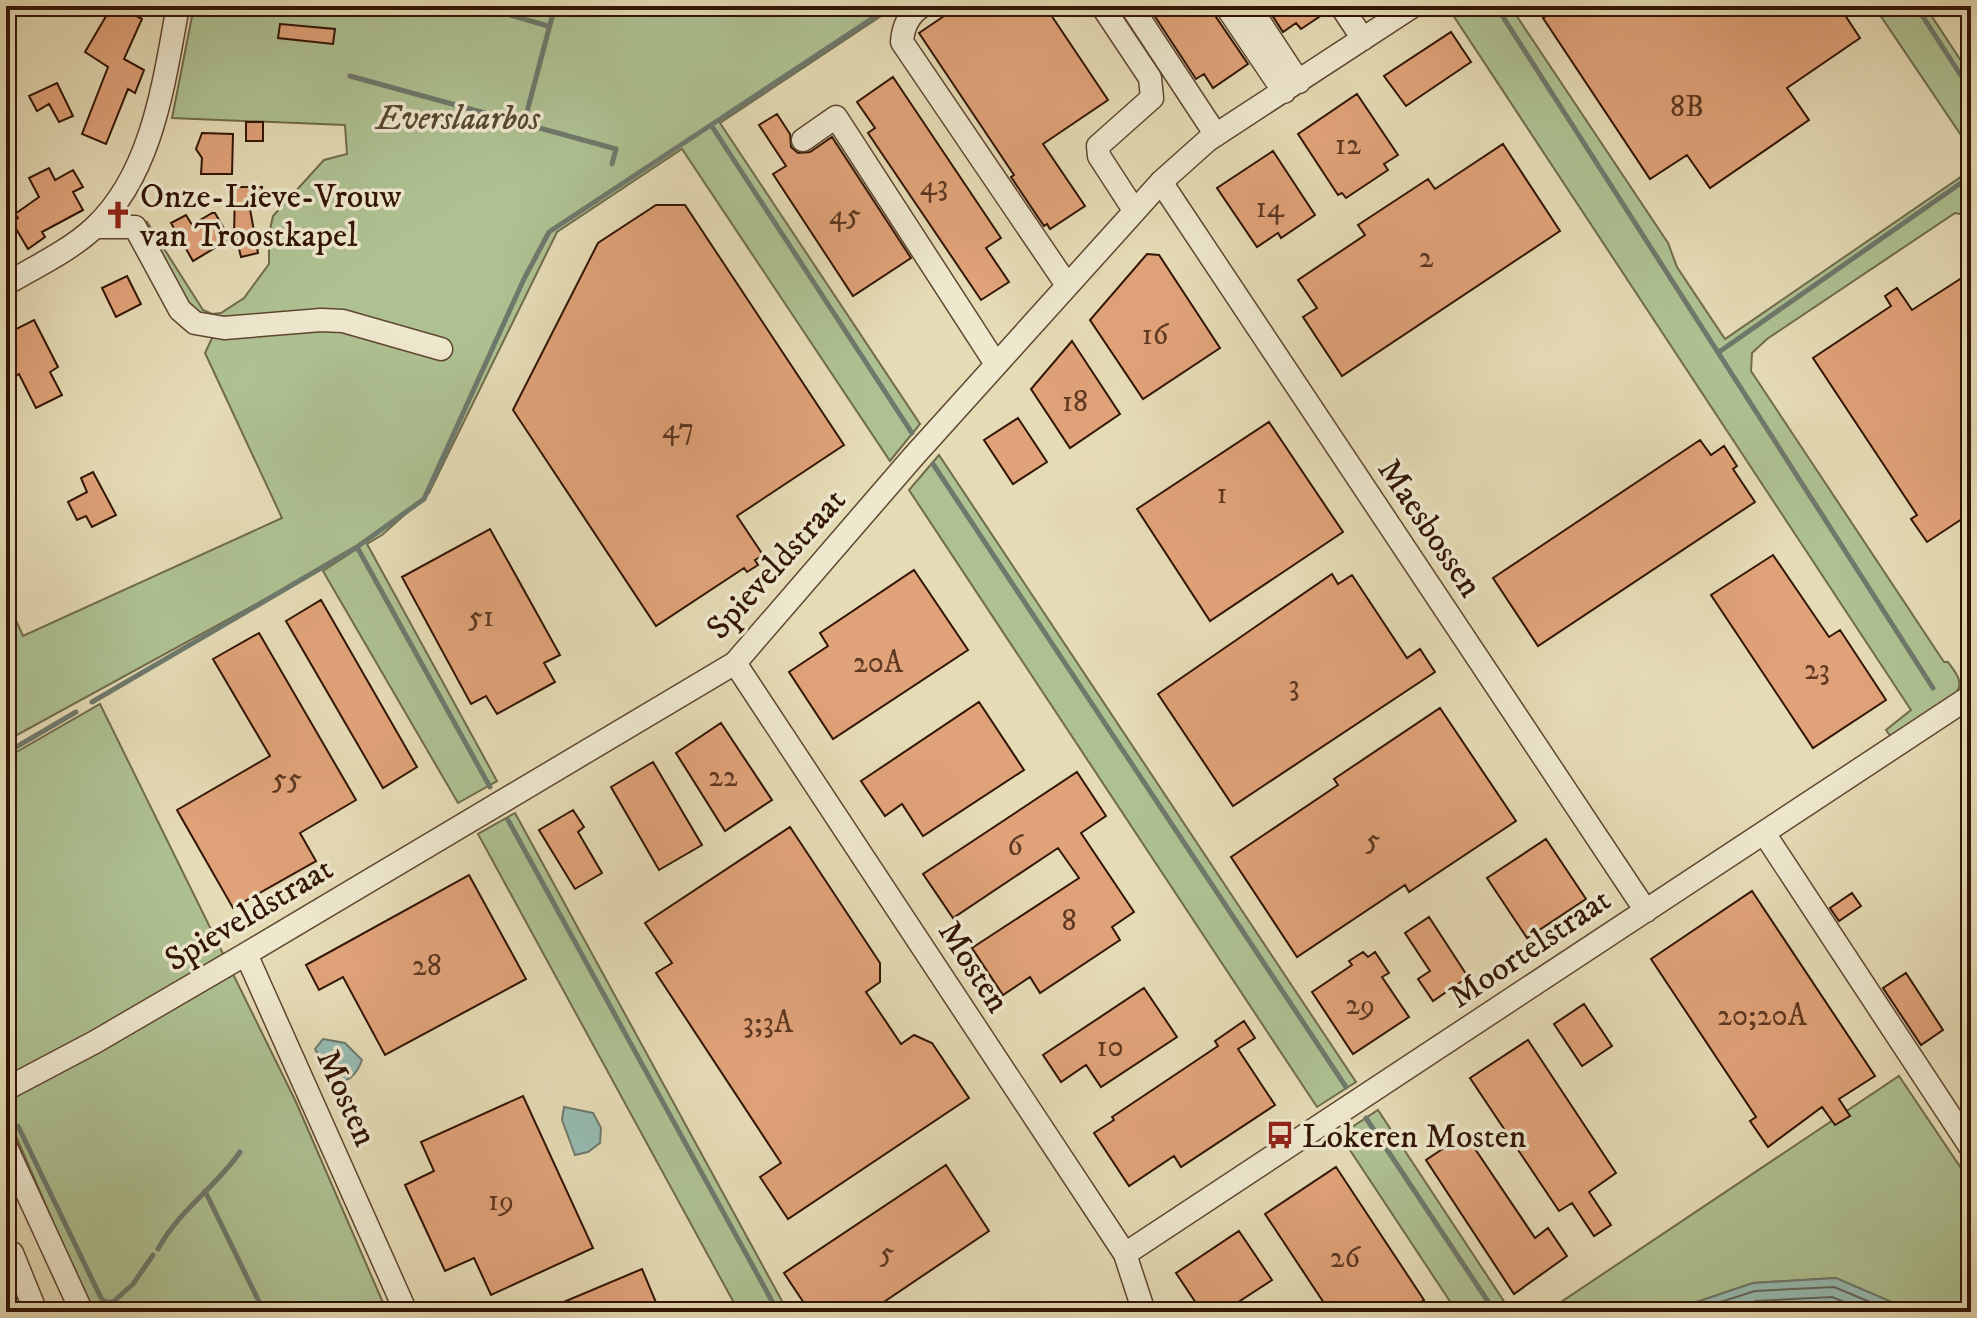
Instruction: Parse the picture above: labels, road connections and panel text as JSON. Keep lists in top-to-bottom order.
{
  "streets": {
    "street": [
      "Maesbossen",
      "Spieveldstraat",
      "Moortelstraat",
      "Mosten"
    ]
  },
  "crossings": [
    ["Maesbossen", "Spieveldstraat"],
    ["Maesbossen", "Moortelstraat"],
    ["Spieveldstraat", "Mosten"],
    ["Moortelstraat", "Mosten"]
  ],
  "parks": ["Everslaarbos"],
  "places": {
    "church": ["Onze-Lieve-Vrouw van Troostkapel"],
    "bus stop": ["Lokeren Mosten"]
  },
  "house_numbers": [
    "8B",
    "12",
    "43",
    "14",
    "45",
    "2",
    "16",
    "18",
    "47",
    "1",
    "51",
    "20A",
    "23",
    "3",
    "22",
    "55",
    "5",
    "6",
    "8",
    "28",
    "29",
    "20;20A",
    "3;3A",
    "10",
    "19",
    "5",
    "26"
  ]
}
